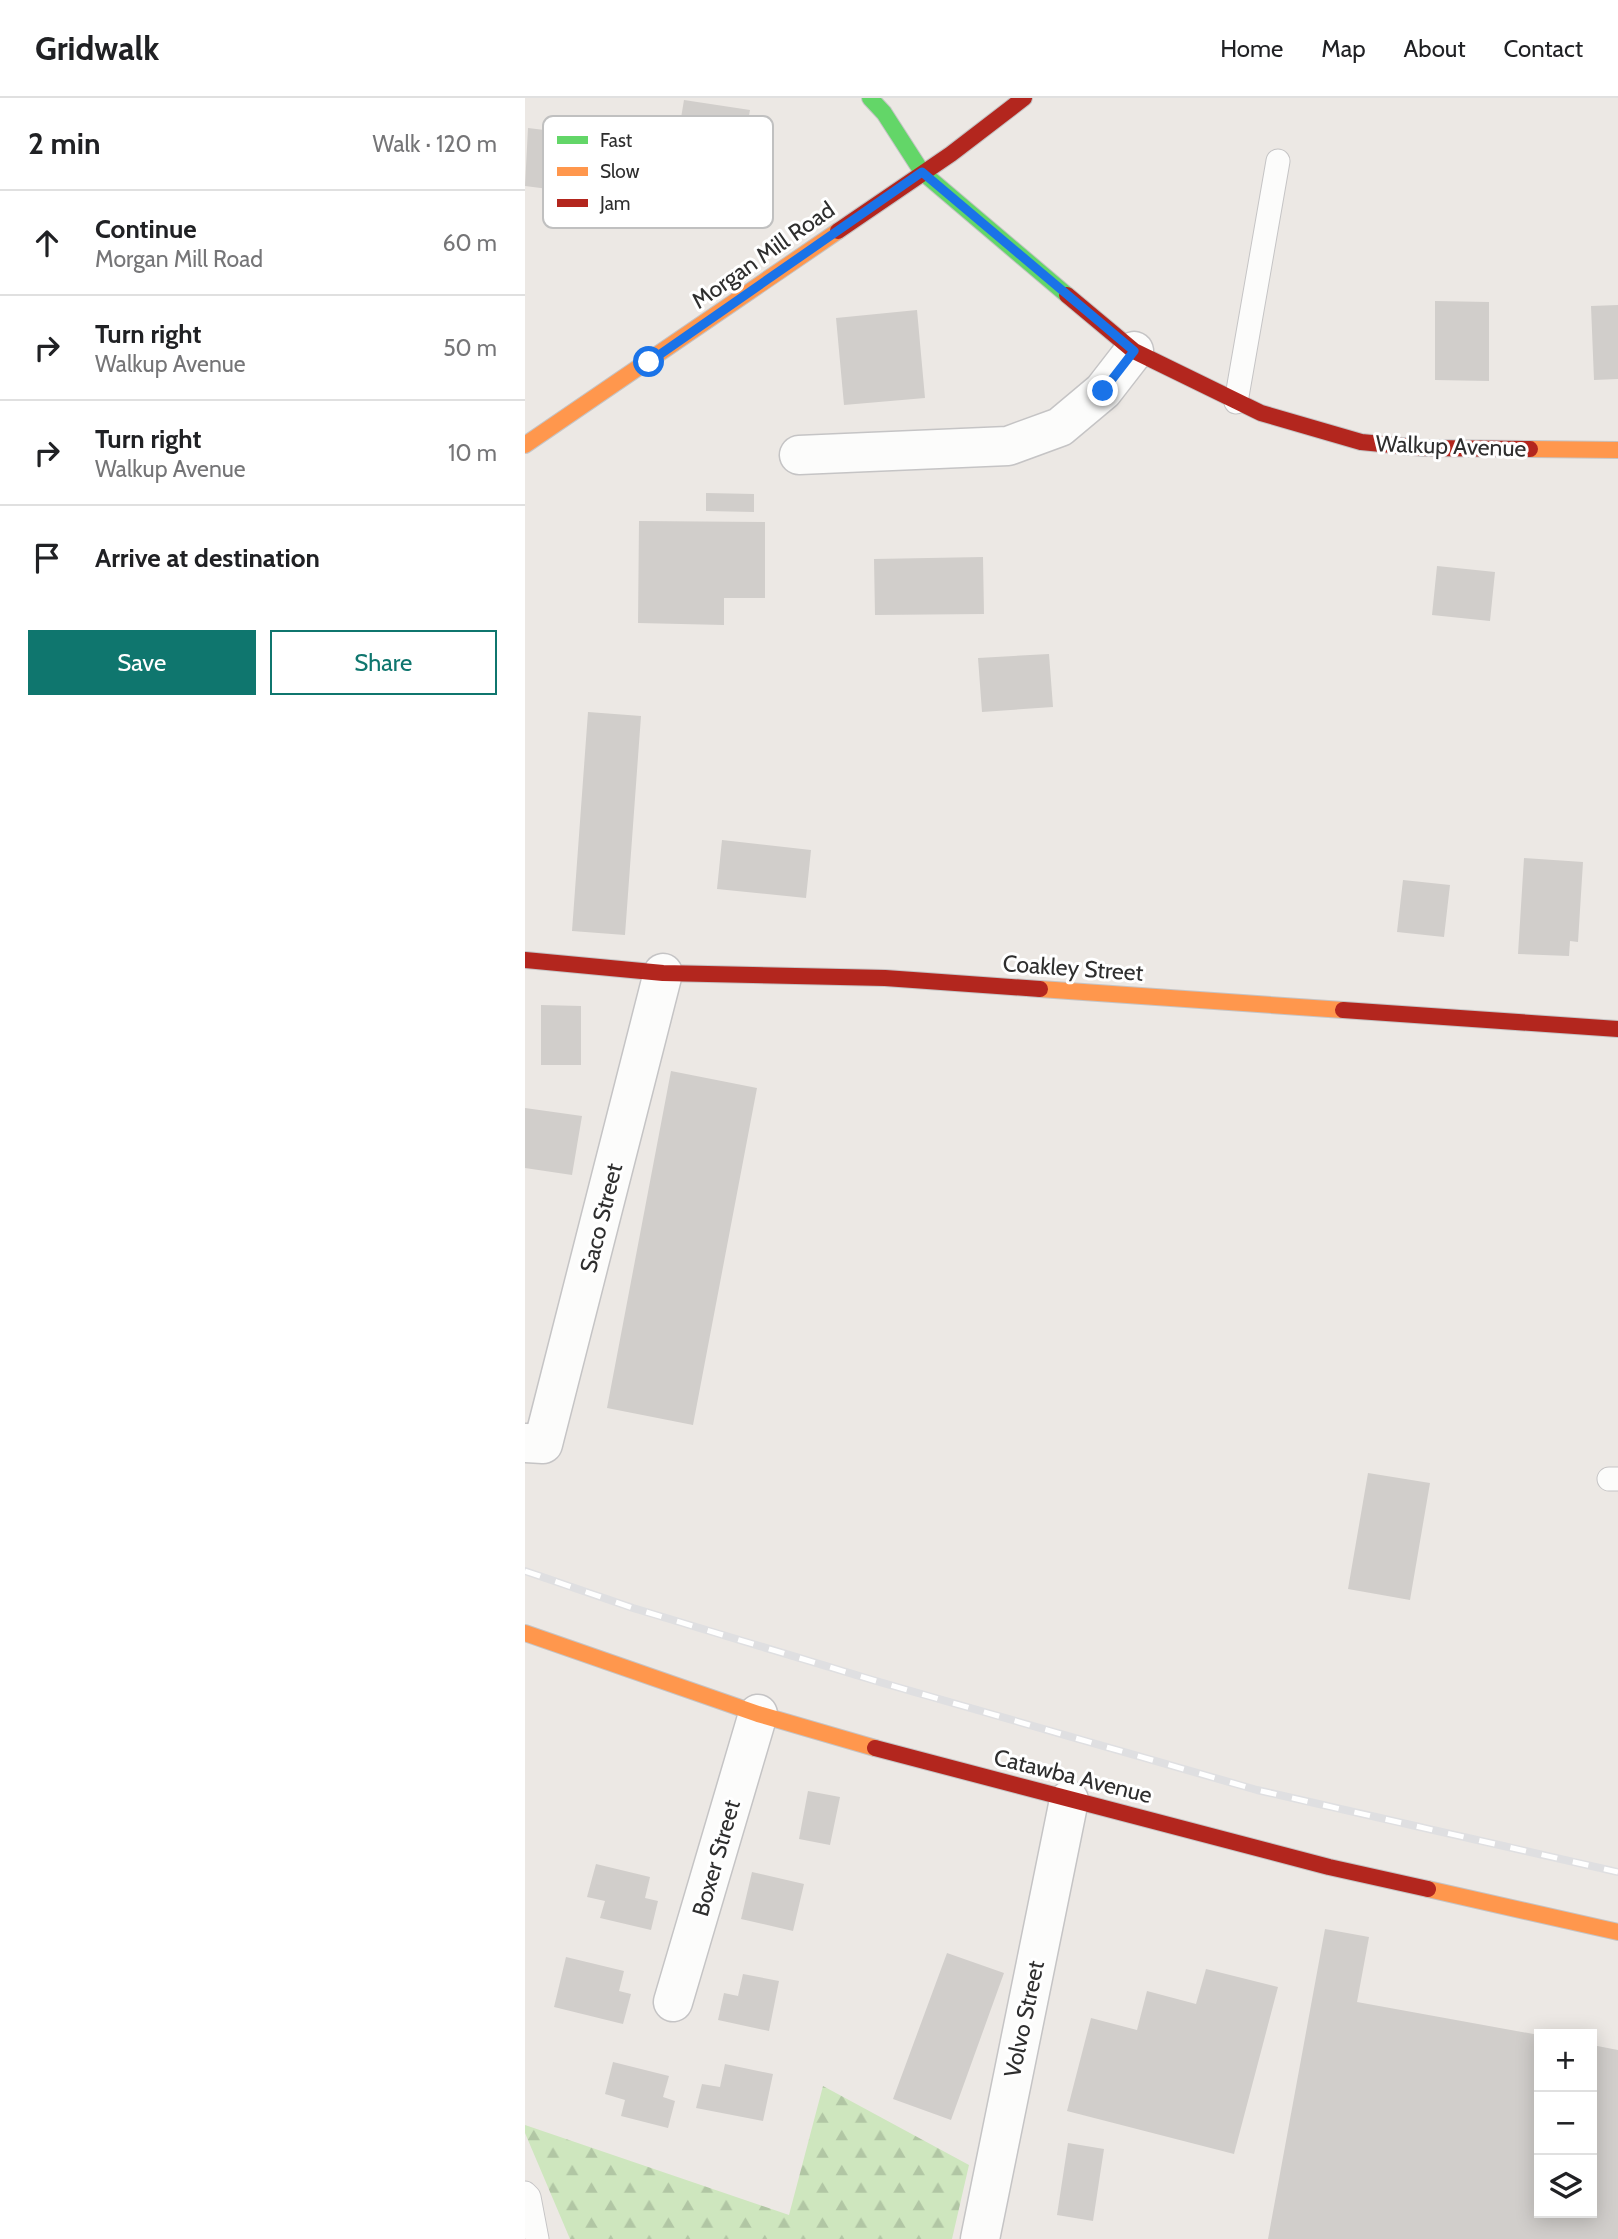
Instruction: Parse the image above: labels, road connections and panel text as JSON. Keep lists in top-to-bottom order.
{
  "streets": {
    "street": [
      "Morgan Mill Road",
      "Walkup Avenue",
      "Coakley Street",
      "Saco Street",
      "Catawba Avenue",
      "Boxer Street",
      "Volvo Street"
    ]
  },
  "crossings": [
    ["Morgan Mill Road", "Walkup Avenue"],
    ["Coakley Street", "Saco Street"],
    ["Catawba Avenue", "Boxer Street"],
    ["Catawba Avenue", "Volvo Street"]
  ],
  "legend": ["Fast", "Slow", "Jam"],
  "page": {
    "header": "Gridwalk",
    "nav": [
      "Home",
      "Map",
      "About",
      "Contact"
    ],
    "heading": ["2 min", "Walk · 120 m"],
    "list": [
      ["Continue", "Morgan Mill Road", "60 m"],
      ["Turn right", "Walkup Avenue", "50 m"],
      ["Turn right", "Walkup Avenue", "10 m"],
      "Arrive at destination"
    ],
    "buttons": ["Save", "Share"],
    "map_buttons": ["+", "−"]
  }
}
